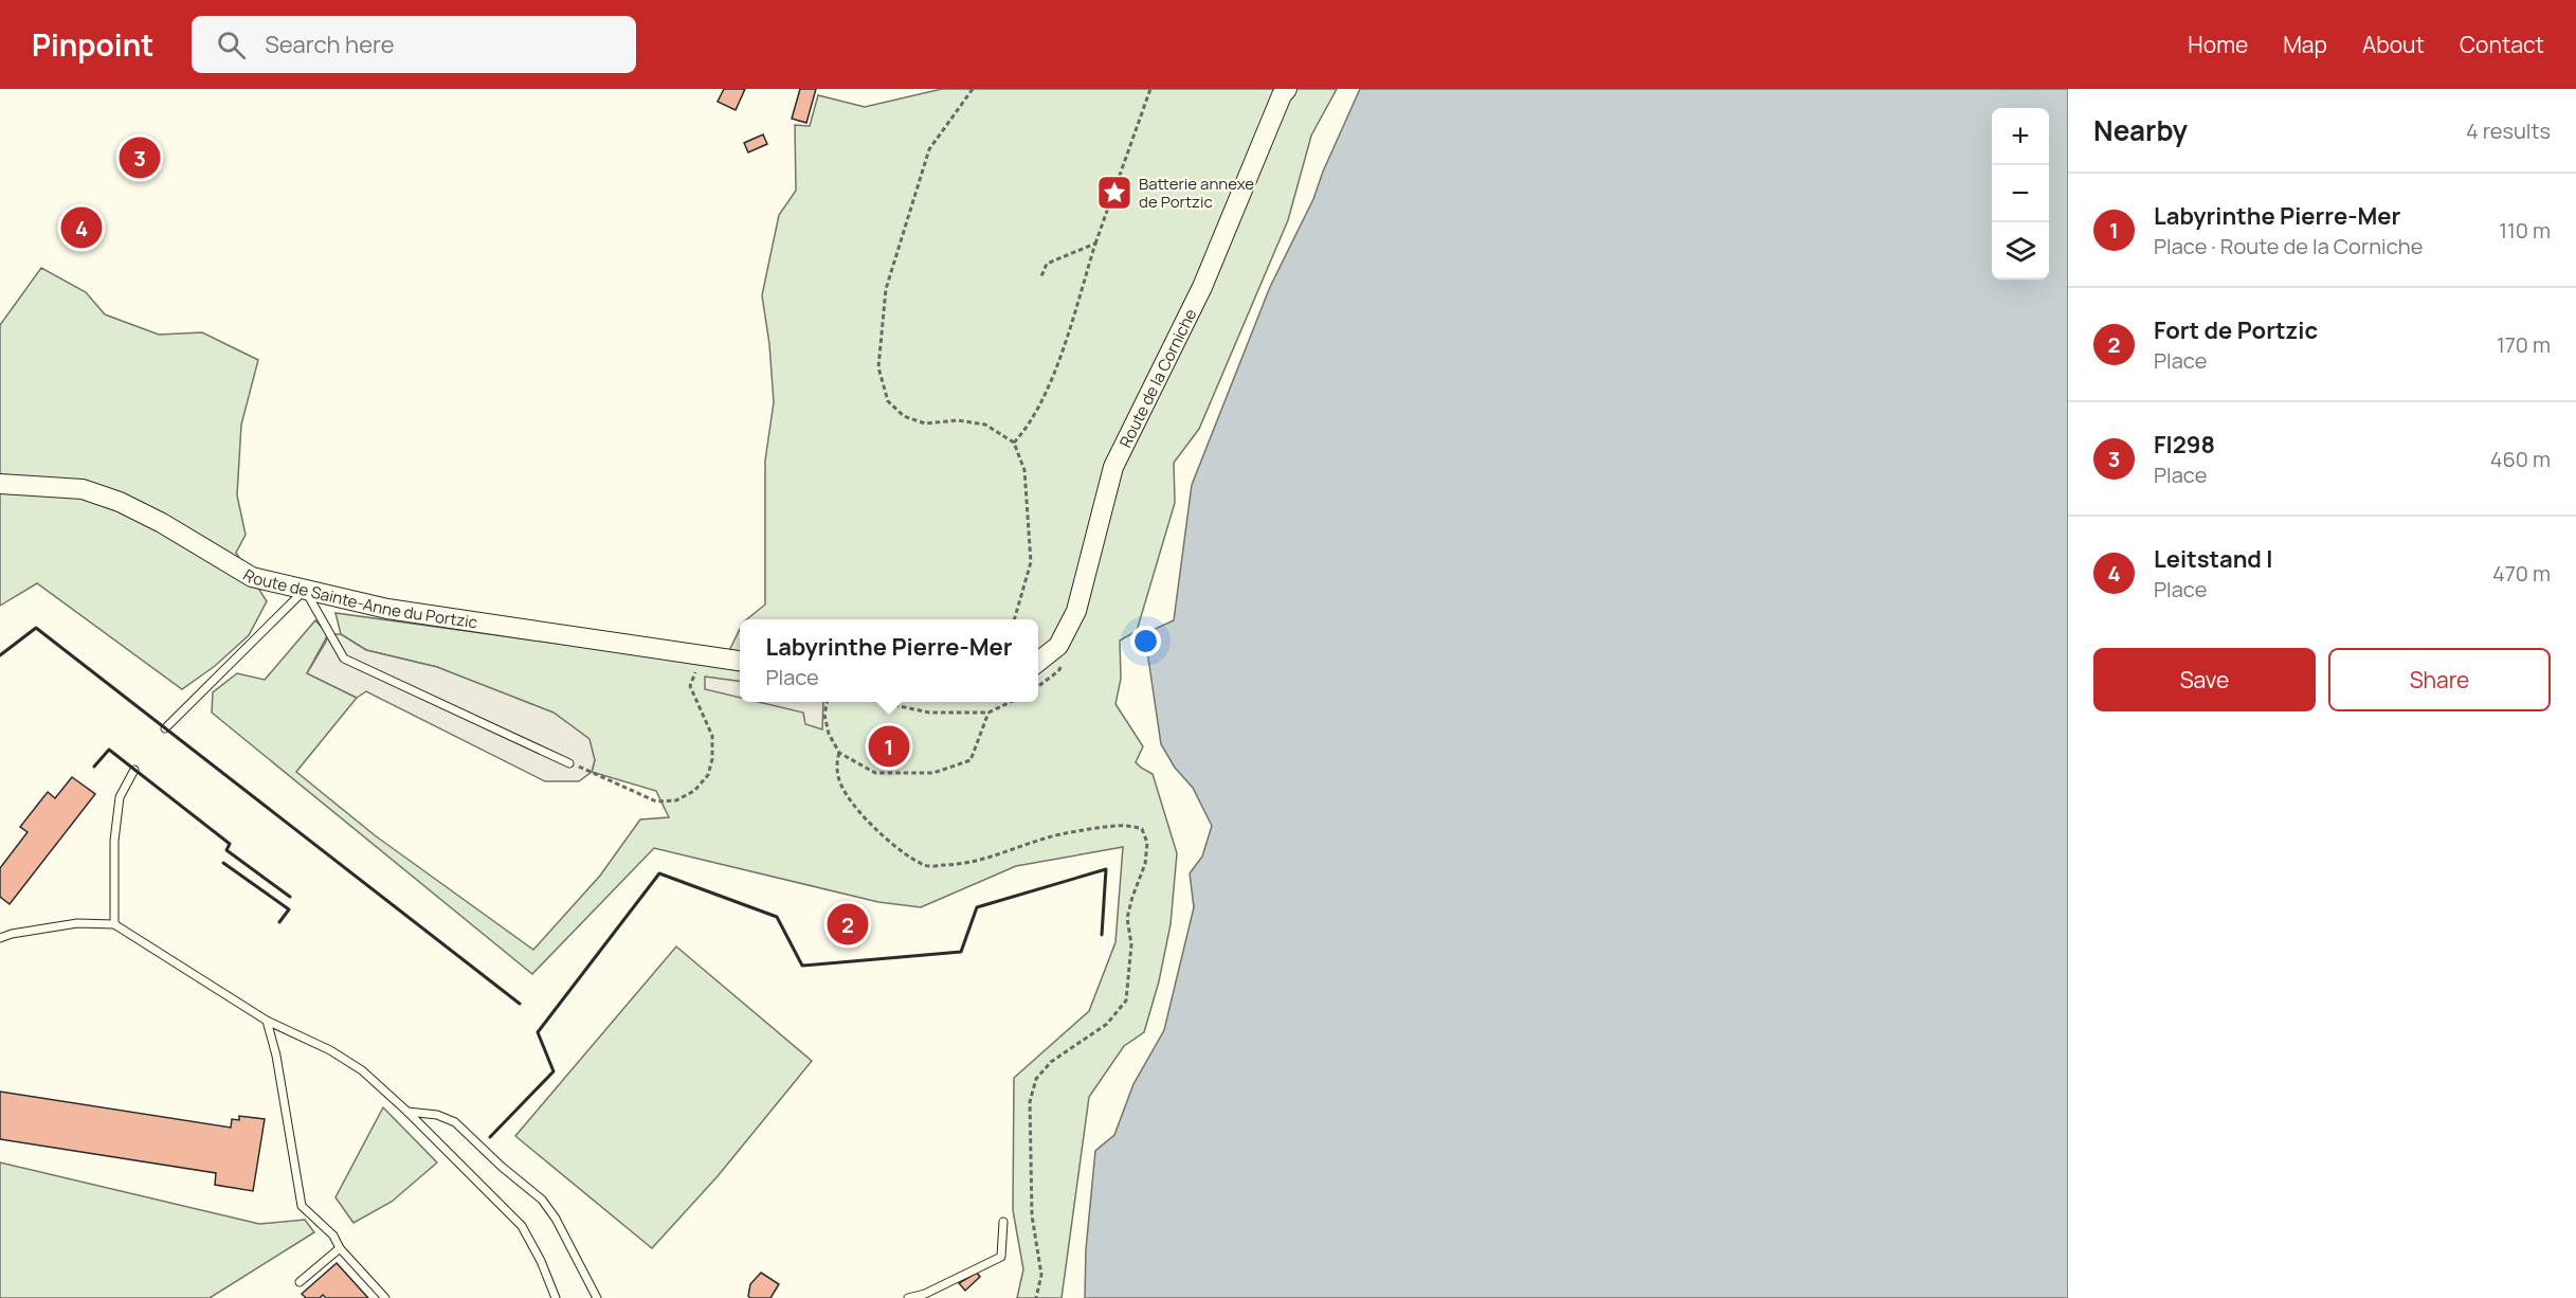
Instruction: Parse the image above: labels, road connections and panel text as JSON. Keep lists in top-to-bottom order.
{
  "streets": {
    "street": ["Route de la Corniche", "Route de Sainte-Anne du Portzic"]
  },
  "places": {
    "place": ["Batterie annexe de Portzic"]
  },
  "page": {
    "header": "Pinpoint",
    "search": "Search here",
    "nav": [
      "Home",
      "Map",
      "About",
      "Contact"
    ],
    "heading": ["Nearby", "4 results"],
    "map_buttons": ["+", "−"],
    "pins": [
      "3",
      "4",
      "1",
      "2"
    ],
    "list": [
      {
        "mark": "1",
        "name": "Labyrinthe Pierre-Mer",
        "note": "Place · Route de la Corniche",
        "value": "110 m"
      },
      {
        "mark": "2",
        "name": "Fort de Portzic",
        "note": "Place",
        "value": "170 m"
      },
      {
        "mark": "3",
        "name": "Fl298",
        "note": "Place",
        "value": "460 m"
      },
      {
        "mark": "4",
        "name": "Leitstand I",
        "note": "Place",
        "value": "470 m"
      }
    ],
    "popup": ["Labyrinthe Pierre-Mer", "Place"],
    "buttons": ["Save", "Share"]
  }
}
